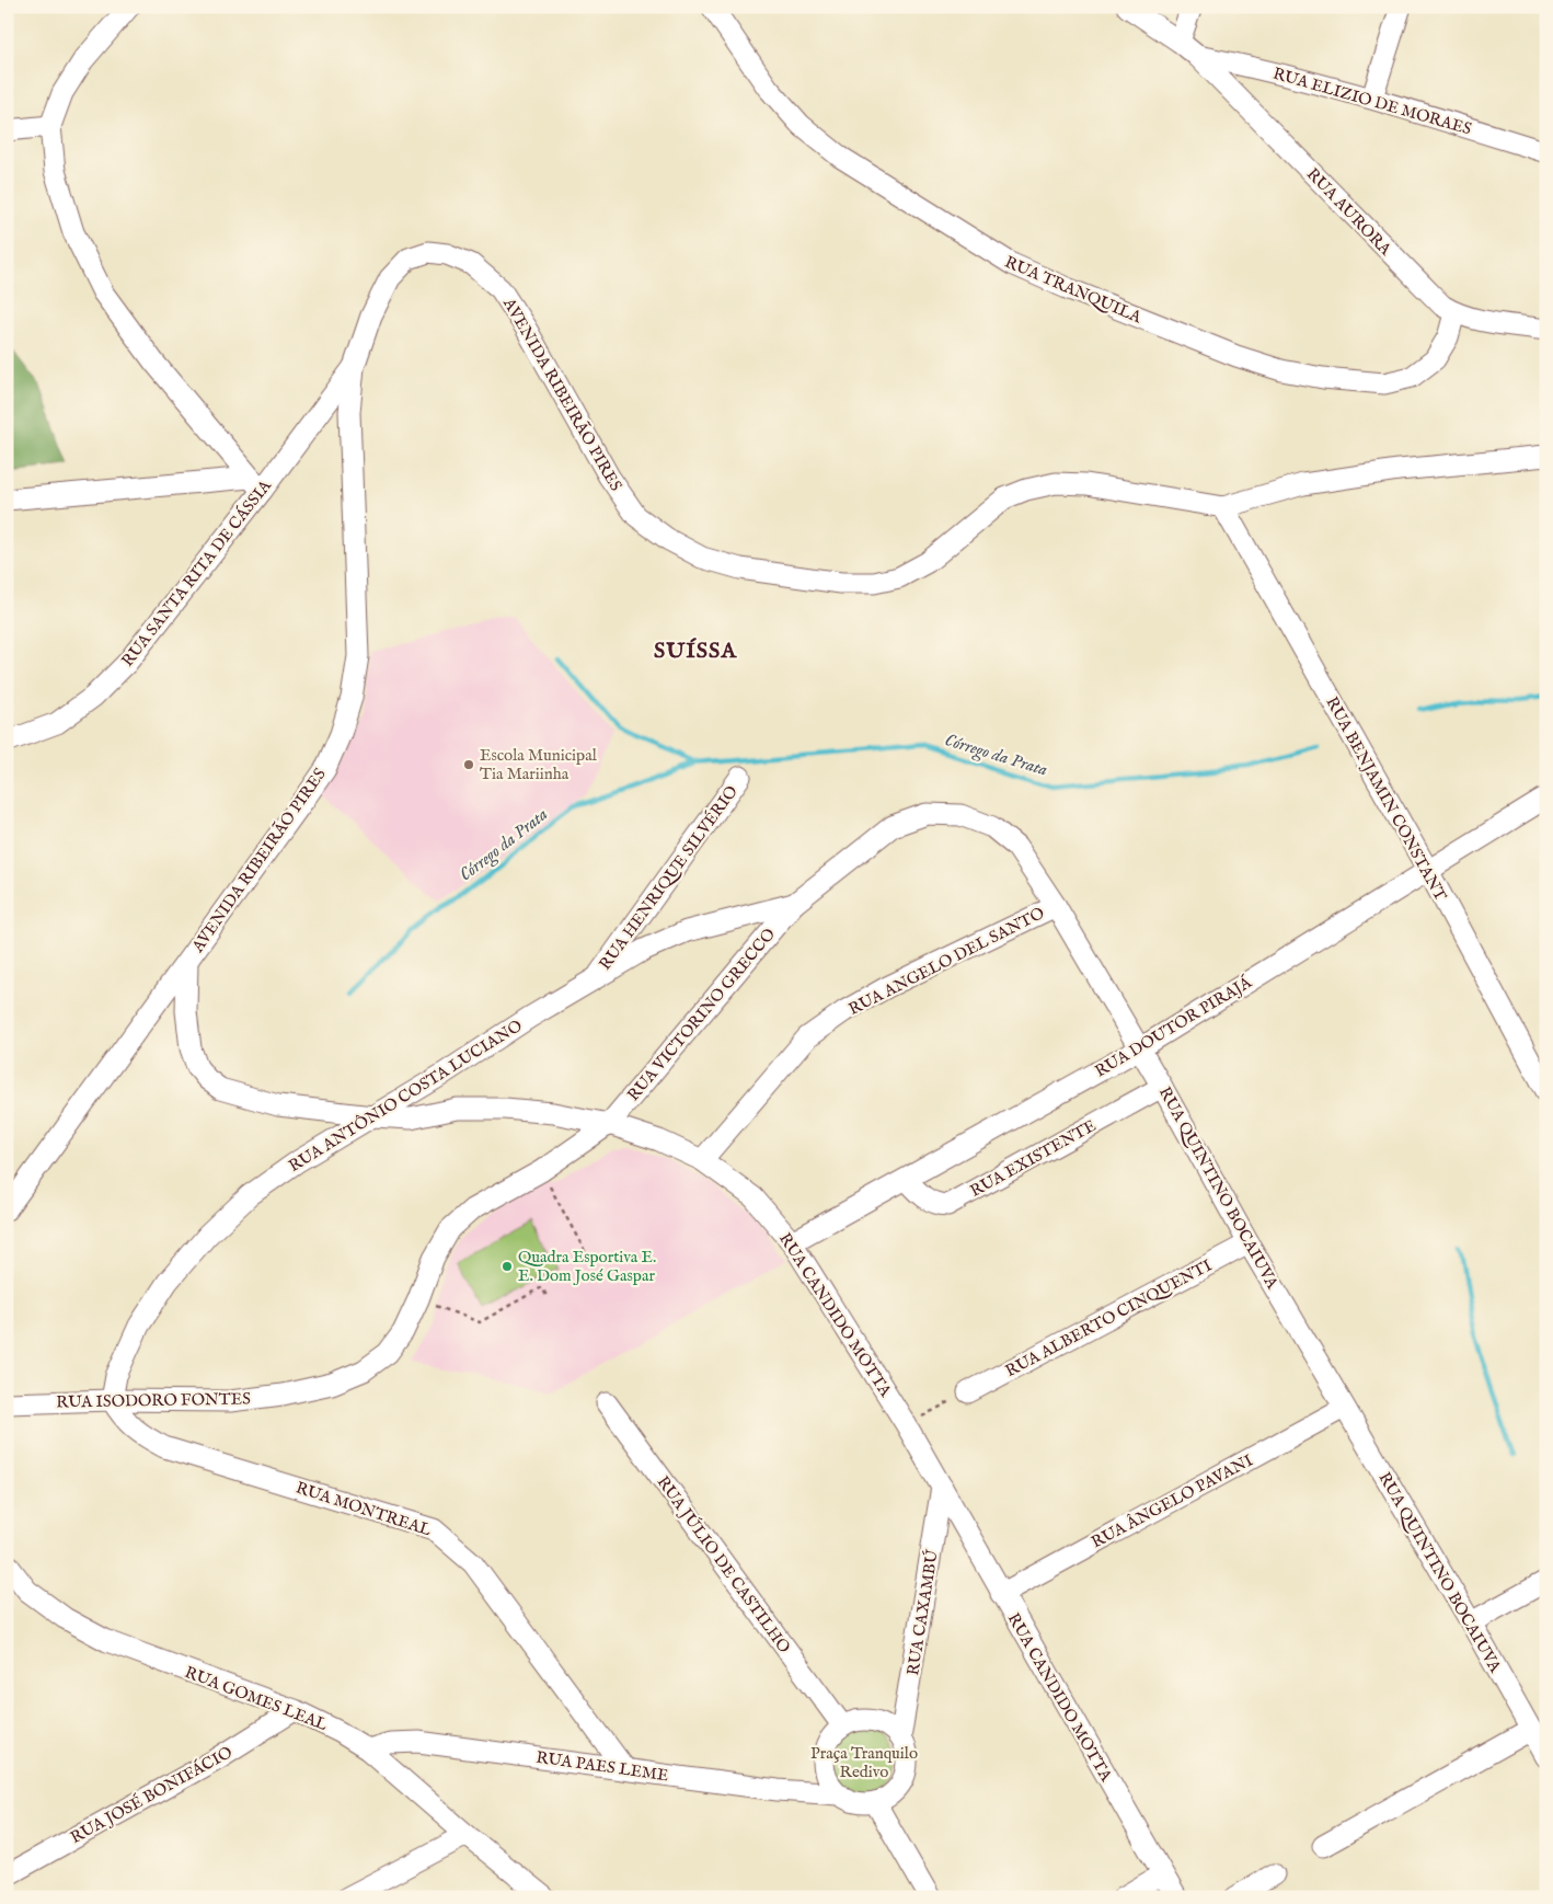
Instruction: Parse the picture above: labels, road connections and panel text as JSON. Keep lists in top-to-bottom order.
{
  "streets": {
    "street": [
      "RUA ELIZIO DE MORAES",
      "RUA AURORA",
      "RUA TRANQUILA",
      "AVENIDA RIBEIRÃO PIRES",
      "RUA SANTA RITA DE CÁSSIA",
      "RUA BENJAMIN CONSTANT",
      "RUA HENRIQUE SILVÉRIO",
      "RUA ANGELO DEL SANTO",
      "RUA VICTORINO GRECCO",
      "RUA DOUTOR PIRAJÁ",
      "RUA ANTÔNIO COSTA LUCIANO",
      "RUA EXISTENTE",
      "RUA QUINTINO BOCAIUVA",
      "RUA CANDIDO MOTTA",
      "RUA ALBERTO CINQUENTI",
      "RUA ISODORO FONTES",
      "RUA ÂNGELO PAVANI",
      "RUA MONTREAL",
      "RUA JÚLIO DE CASTILHO",
      "RUA CAXAMBÚ",
      "RUA GOMES LEAL",
      "RUA PAES LEME",
      "RUA JOSÉ BONIFÁCIO"
    ]
  },
  "crossings": [
    ["RUA ELIZIO DE MORAES", "RUA AURORA"],
    ["RUA AURORA", "RUA TRANQUILA"],
    ["AVENIDA RIBEIRÃO PIRES", "RUA SANTA RITA DE CÁSSIA"],
    ["AVENIDA RIBEIRÃO PIRES", "RUA BENJAMIN CONSTANT"],
    ["AVENIDA RIBEIRÃO PIRES", "RUA CANDIDO MOTTA"],
    ["RUA BENJAMIN CONSTANT", "RUA DOUTOR PIRAJÁ"],
    ["RUA HENRIQUE SILVÉRIO", "RUA ANTÔNIO COSTA LUCIANO"],
    ["RUA ANGELO DEL SANTO", "RUA QUINTINO BOCAIUVA"],
    ["RUA ANGELO DEL SANTO", "RUA CANDIDO MOTTA"],
    ["RUA VICTORINO GRECCO", "RUA ANTÔNIO COSTA LUCIANO"],
    ["RUA VICTORINO GRECCO", "RUA QUINTINO BOCAIUVA"],
    ["RUA VICTORINO GRECCO", "RUA CANDIDO MOTTA"],
    ["RUA VICTORINO GRECCO", "RUA ISODORO FONTES"],
    ["RUA DOUTOR PIRAJÁ", "RUA EXISTENTE"],
    ["RUA DOUTOR PIRAJÁ", "RUA QUINTINO BOCAIUVA"],
    ["RUA DOUTOR PIRAJÁ", "RUA CANDIDO MOTTA"],
    ["RUA ANTÔNIO COSTA LUCIANO", "RUA QUINTINO BOCAIUVA"],
    ["RUA ANTÔNIO COSTA LUCIANO", "RUA CANDIDO MOTTA"],
    ["RUA ANTÔNIO COSTA LUCIANO", "RUA ISODORO FONTES"],
    ["RUA ANTÔNIO COSTA LUCIANO", "RUA MONTREAL"],
    ["RUA EXISTENTE", "RUA QUINTINO BOCAIUVA"],
    ["RUA QUINTINO BOCAIUVA", "RUA ALBERTO CINQUENTI"],
    ["RUA QUINTINO BOCAIUVA", "RUA ÂNGELO PAVANI"],
    ["RUA CANDIDO MOTTA", "RUA ISODORO FONTES"],
    ["RUA CANDIDO MOTTA", "RUA ÂNGELO PAVANI"],
    ["RUA CANDIDO MOTTA", "RUA CAXAMBÚ"],
    ["RUA ISODORO FONTES", "RUA MONTREAL"],
    ["RUA MONTREAL", "RUA PAES LEME"],
    ["RUA JÚLIO DE CASTILHO", "RUA CAXAMBÚ"],
    ["RUA JÚLIO DE CASTILHO", "RUA PAES LEME"],
    ["RUA CAXAMBÚ", "RUA PAES LEME"],
    ["RUA GOMES LEAL", "RUA PAES LEME"],
    ["RUA GOMES LEAL", "RUA JOSÉ BONIFÁCIO"]
  ],
  "districts": ["SUÍSSA"],
  "water": ["Córrego da Prata"],
  "parks": ["Praça Tranquilo Redivo"],
  "places": ["Escola Municipal Tia Mariinha", "Quadra Esportiva E. E. Dom José Gaspar"]
}
